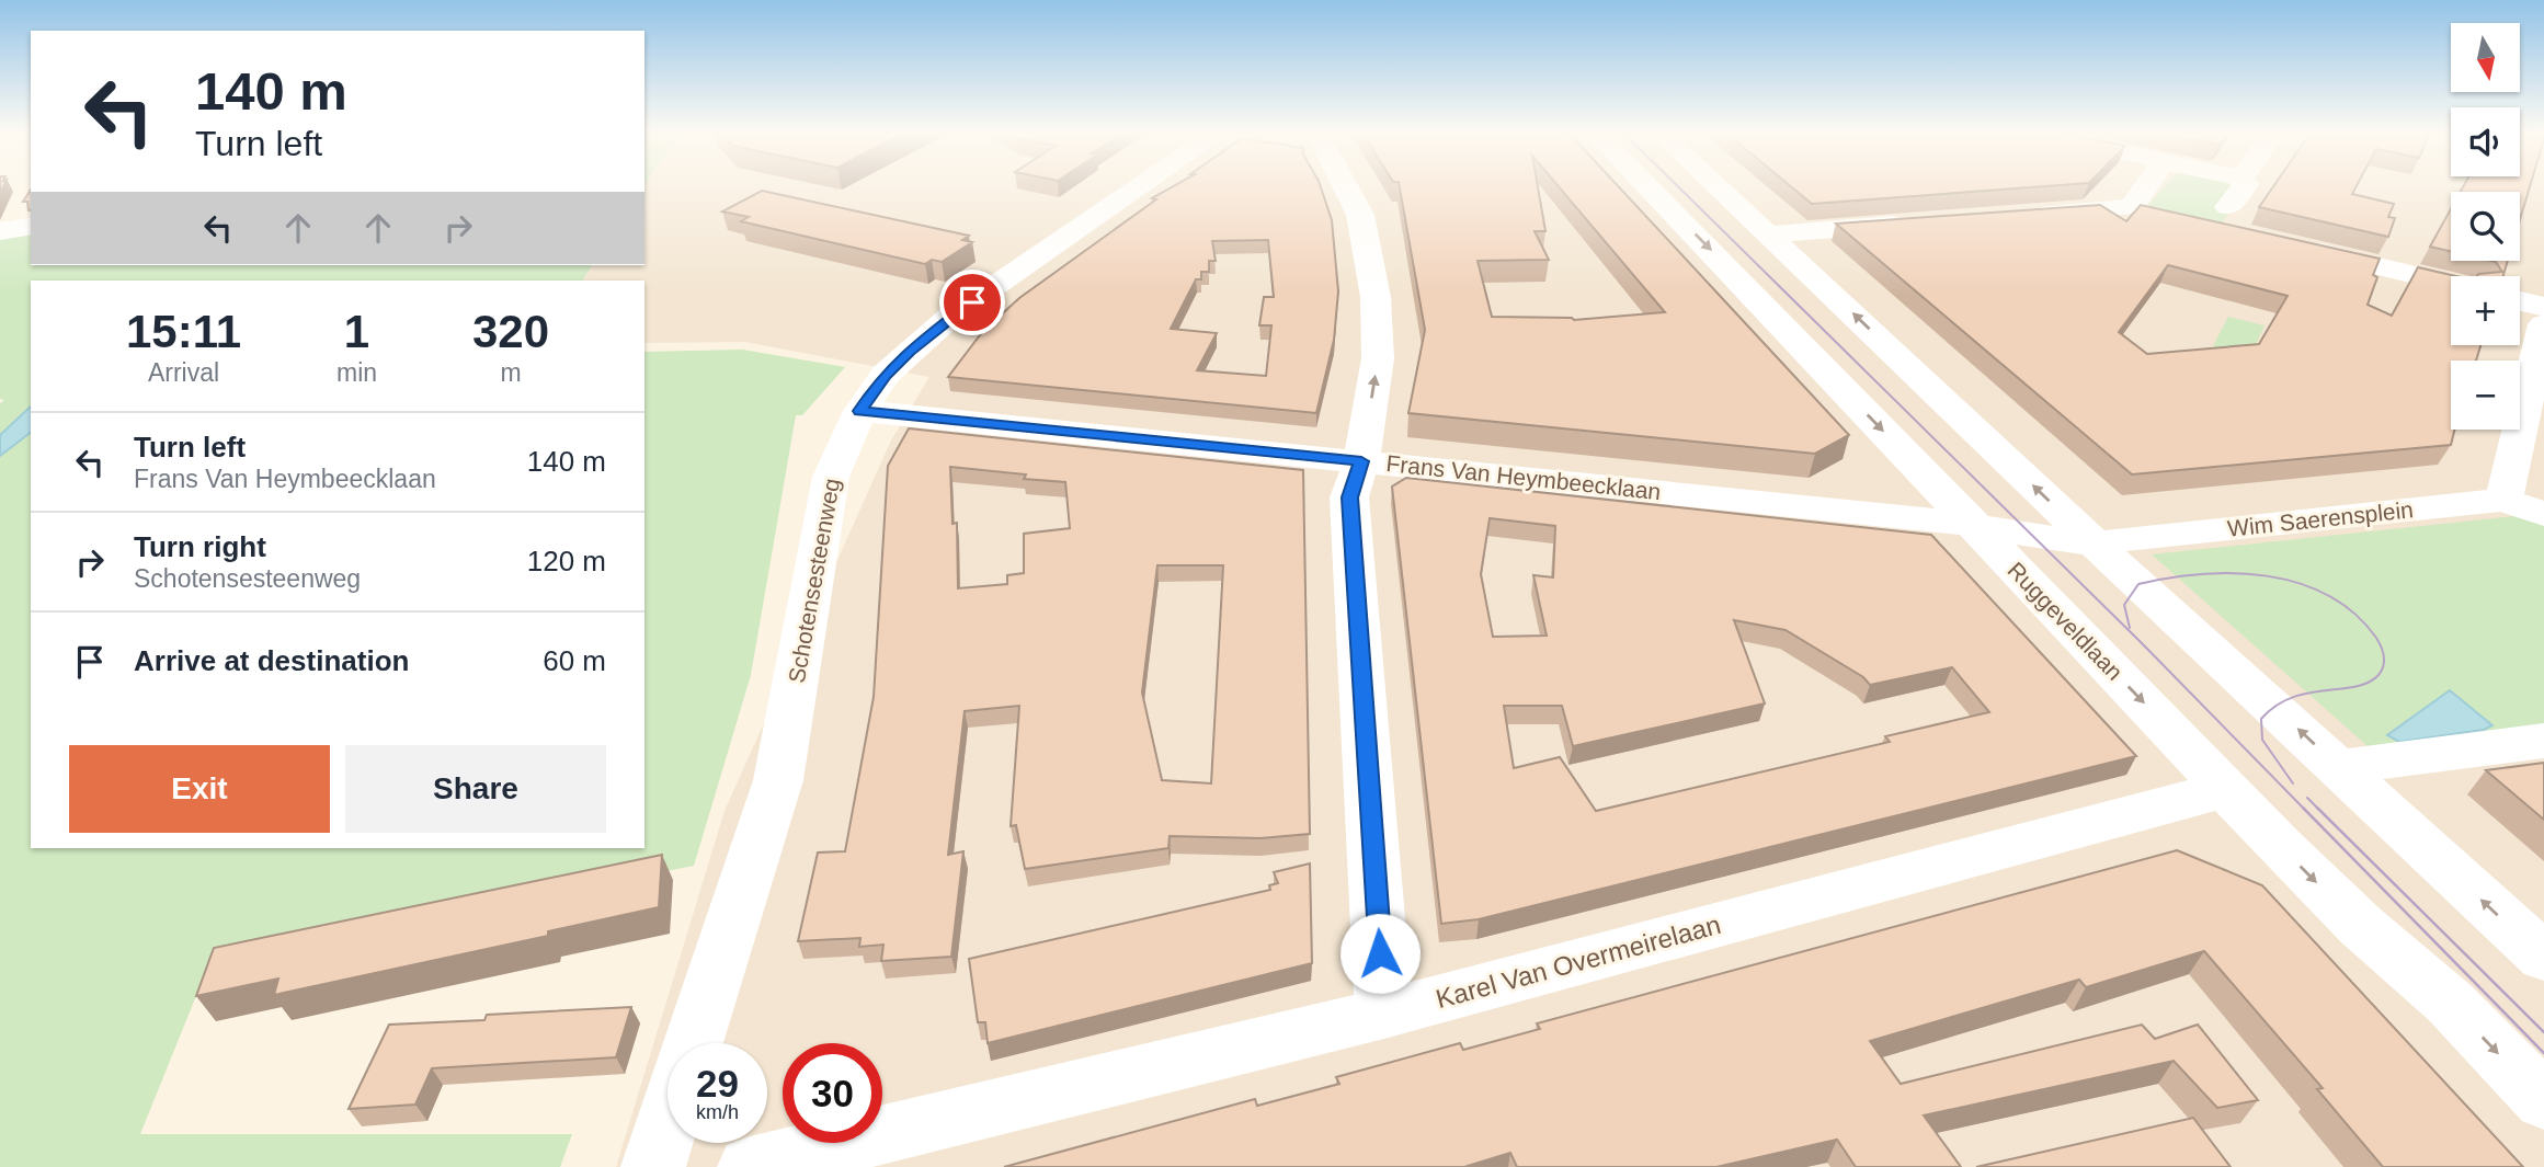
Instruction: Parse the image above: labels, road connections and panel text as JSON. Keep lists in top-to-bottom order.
{
  "streets": {
    "street": [
      "Frans Van Heymbeecklaan",
      "Wim Saerensplein",
      "Schotensesteenweg",
      "Ruggeveldlaan",
      "Karel Van Overmeirelaan"
    ]
  },
  "crossings": [
    ["Frans Van Heymbeecklaan", "Wim Saerensplein"],
    ["Frans Van Heymbeecklaan", "Schotensesteenweg"],
    ["Frans Van Heymbeecklaan", "Ruggeveldlaan"],
    ["Ruggeveldlaan", "Karel Van Overmeirelaan"]
  ],
  "north": "bottom",
  "page": {
    "map_buttons": ["+", "−"],
    "turn": ["140 m", "Turn left"],
    "eta": [
      "15:11",
      "Arrival",
      "1",
      "min",
      "320",
      "m"
    ],
    "list": [
      {
        "name": "Turn left",
        "note": "Frans Van Heymbeecklaan",
        "value": "140 m"
      },
      {
        "name": "Turn right",
        "note": "Schotensesteenweg",
        "value": "120 m"
      },
      {
        "name": "Arrive at destination",
        "value": "60 m"
      }
    ],
    "buttons": ["Exit", "Share"],
    "speed": "29 km/h",
    "limit": "30"
  }
}
